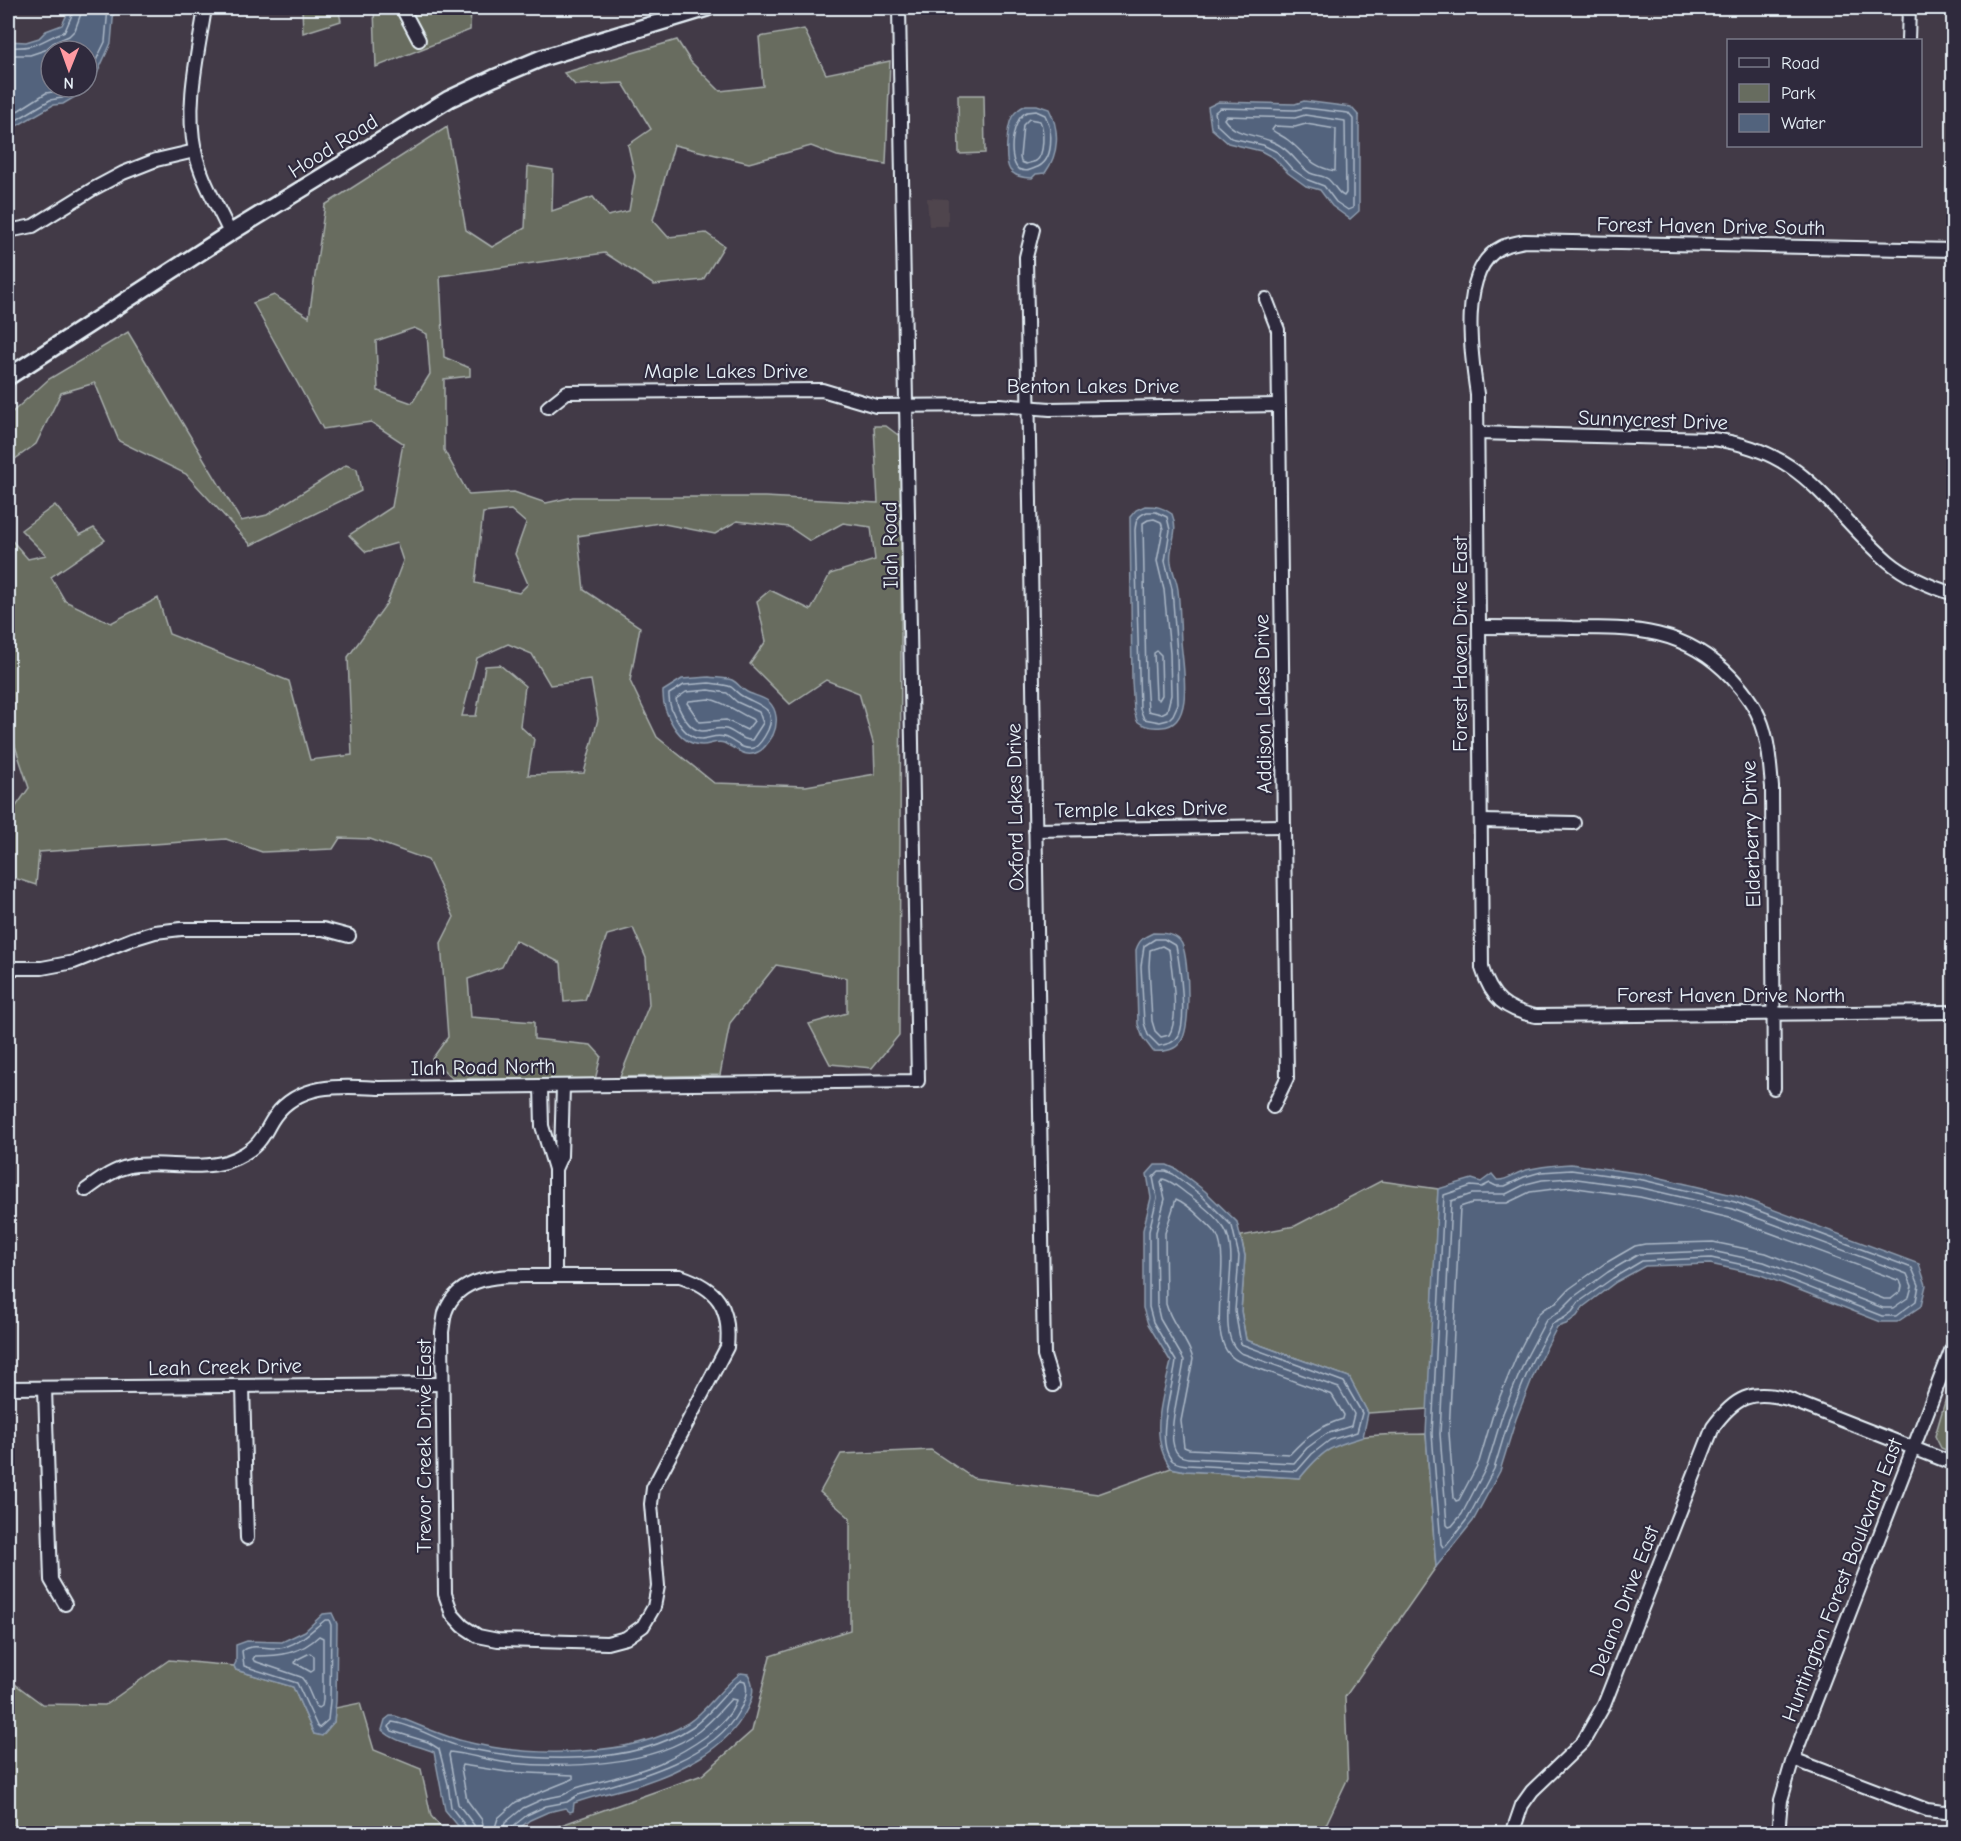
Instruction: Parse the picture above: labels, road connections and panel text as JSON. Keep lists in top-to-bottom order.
{
  "streets": {
    "street": [
      "Hood Road",
      "Forest Haven Drive South",
      "Maple Lakes Drive",
      "Benton Lakes Drive",
      "Sunnycrest Drive",
      "Ilah Road",
      "Forest Haven Drive East",
      "Addison Lakes Drive",
      "Oxford Lakes Drive",
      "Temple Lakes Drive",
      "Elderberry Drive",
      "Forest Haven Drive North",
      "Ilah Road North",
      "Leah Creek Drive",
      "Trevor Creek Drive East",
      "Huntington Forest Boulevard East",
      "Delano Drive East"
    ]
  },
  "crossings": [
    ["Forest Haven Drive South", "Forest Haven Drive East"],
    ["Maple Lakes Drive", "Benton Lakes Drive"],
    ["Maple Lakes Drive", "Ilah Road"],
    ["Benton Lakes Drive", "Ilah Road"],
    ["Benton Lakes Drive", "Addison Lakes Drive"],
    ["Benton Lakes Drive", "Oxford Lakes Drive"],
    ["Sunnycrest Drive", "Forest Haven Drive East"],
    ["Ilah Road", "Ilah Road North"],
    ["Forest Haven Drive East", "Elderberry Drive"],
    ["Forest Haven Drive East", "Forest Haven Drive North"],
    ["Addison Lakes Drive", "Temple Lakes Drive"],
    ["Oxford Lakes Drive", "Temple Lakes Drive"],
    ["Elderberry Drive", "Forest Haven Drive North"],
    ["Leah Creek Drive", "Trevor Creek Drive East"],
    ["Huntington Forest Boulevard East", "Delano Drive East"]
  ],
  "legend": ["Road", "Park", "Water"],
  "north": "bottom"
}
